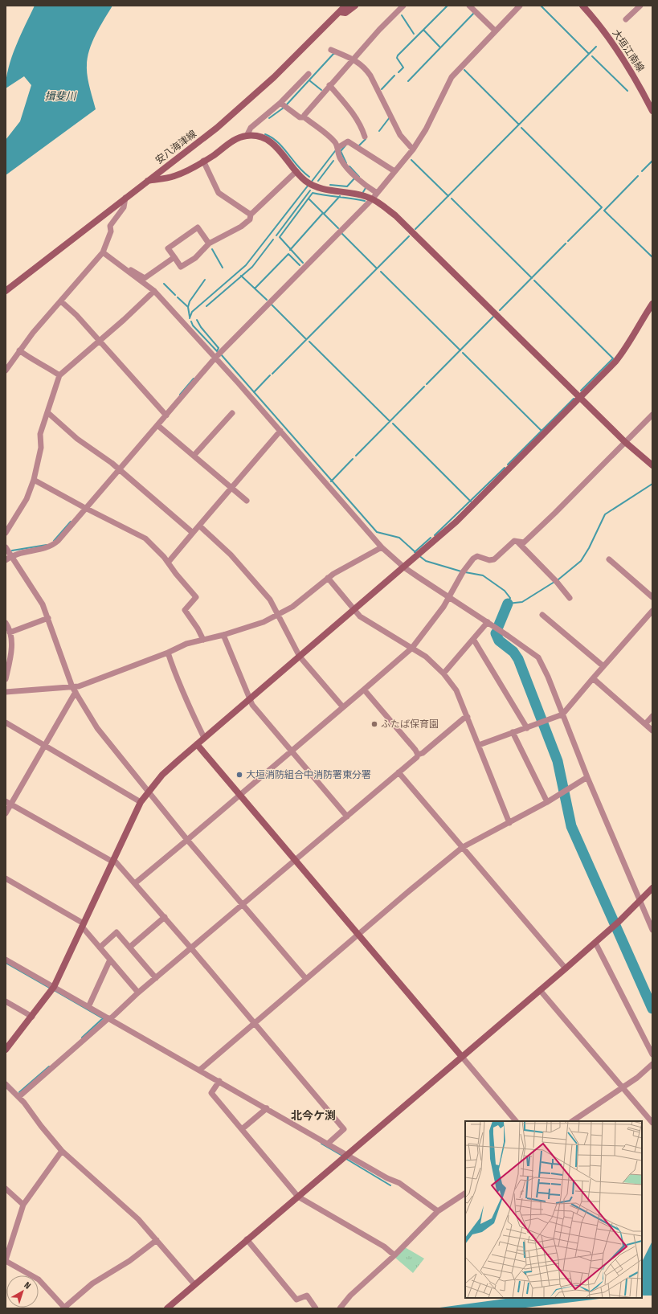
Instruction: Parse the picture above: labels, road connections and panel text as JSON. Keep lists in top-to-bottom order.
{
  "streets": {
    "street": ["大垣江南線", "安八海津線"]
  },
  "districts": ["北今ケ渕"],
  "water": ["揖斐川"],
  "places": ["ふたば保育園", "大垣消防組合中消防署東分署"],
  "north": "top right"
}
